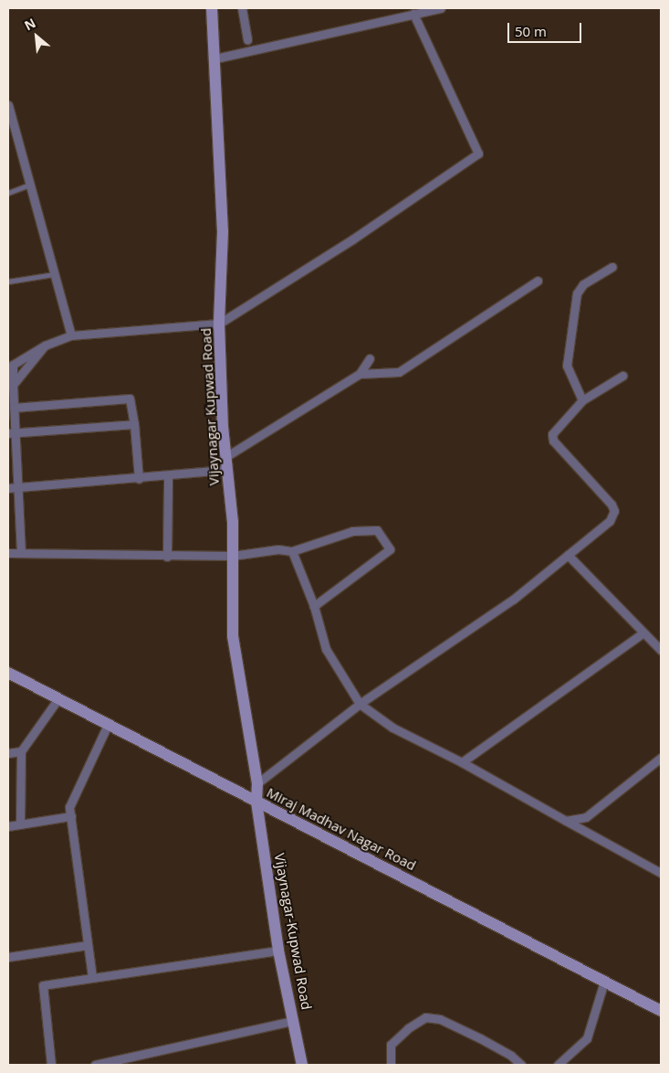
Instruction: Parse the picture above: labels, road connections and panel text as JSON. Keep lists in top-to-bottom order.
{
  "streets": {
    "street": ["Vijaynagar Kupwad Road", "Miraj Madhav Nagar Road", "Vijaynagar-Kupwad Road"]
  },
  "crossings": [
    ["Vijaynagar Kupwad Road", "Miraj Madhav Nagar Road"],
    ["Vijaynagar Kupwad Road", "Vijaynagar-Kupwad Road"],
    ["Miraj Madhav Nagar Road", "Vijaynagar-Kupwad Road"]
  ],
  "scale_bar": "50 m",
  "north": "top left"
}
